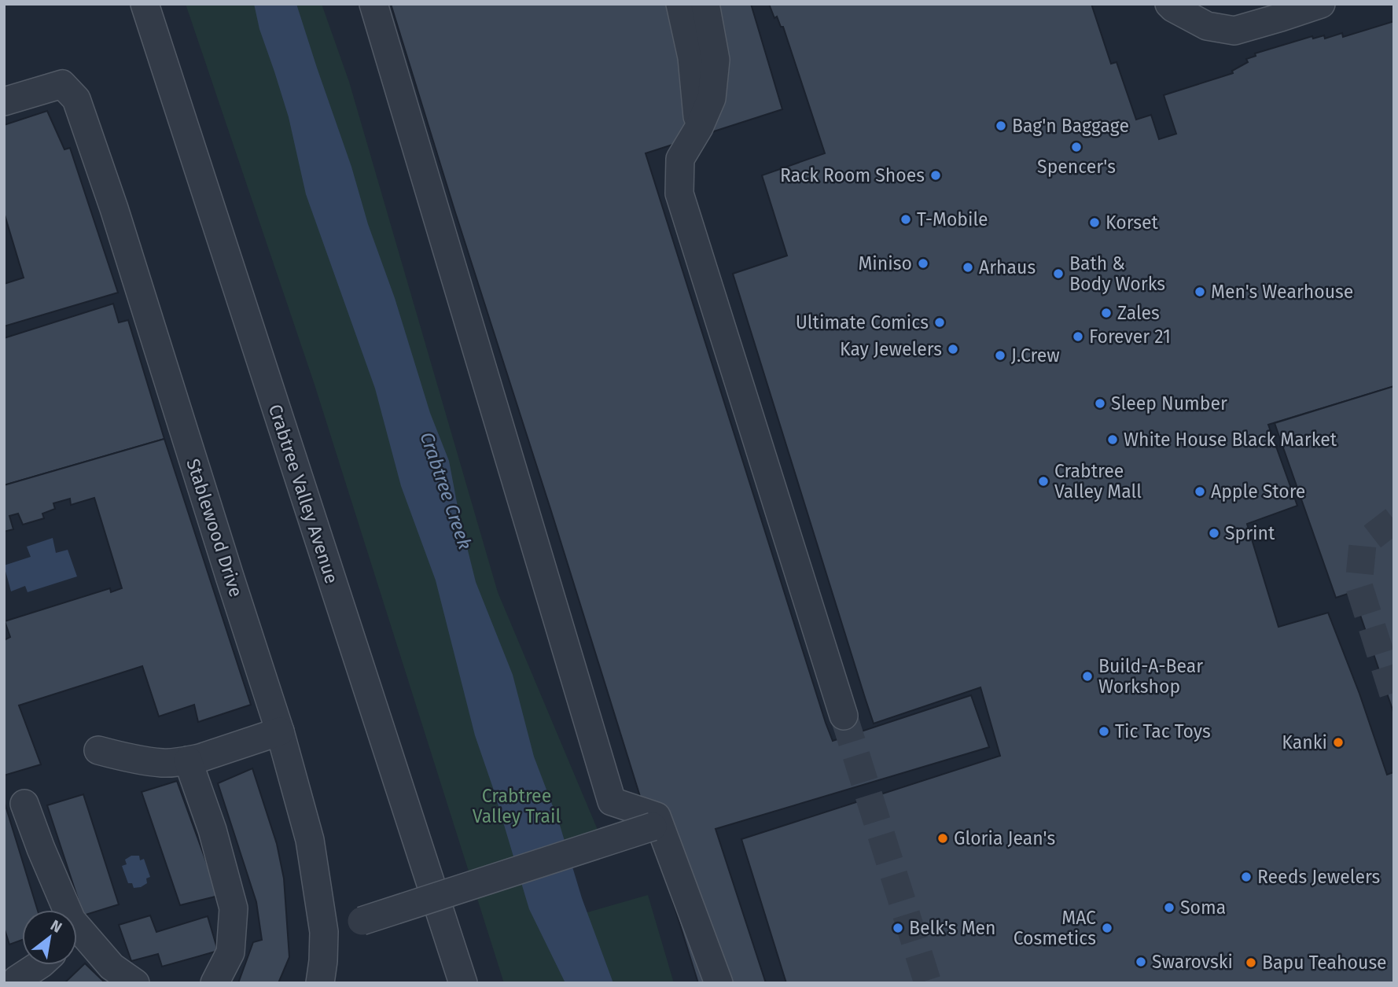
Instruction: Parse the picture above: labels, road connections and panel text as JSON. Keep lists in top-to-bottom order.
{
  "streets": {
    "street": ["Crabtree Valley Avenue", "Stablewood Drive"]
  },
  "water": ["Crabtree Creek"],
  "parks": ["Crabtree Valley Trail"],
  "places": [
    "Bag'n Baggage",
    "Spencer's",
    "Rack Room Shoes",
    "T-Mobile",
    "Korset",
    "Miniso",
    "Arhaus",
    "Bath & Body Works",
    "Men's Wearhouse",
    "Zales",
    "Ultimate Comics",
    "Forever 21",
    "Kay Jewelers",
    "J.Crew",
    "Sleep Number",
    "White House Black Market",
    "Crabtree Valley Mall",
    "Apple Store",
    "Sprint",
    "Build-A-Bear Workshop",
    "Tic Tac Toys",
    "Kanki",
    "Gloria Jean's",
    "Reeds Jewelers",
    "Soma",
    "Belk's Men",
    "MAC Cosmetics",
    "Swarovski",
    "Bapu Teahouse"
  ],
  "north": "top right"
}
